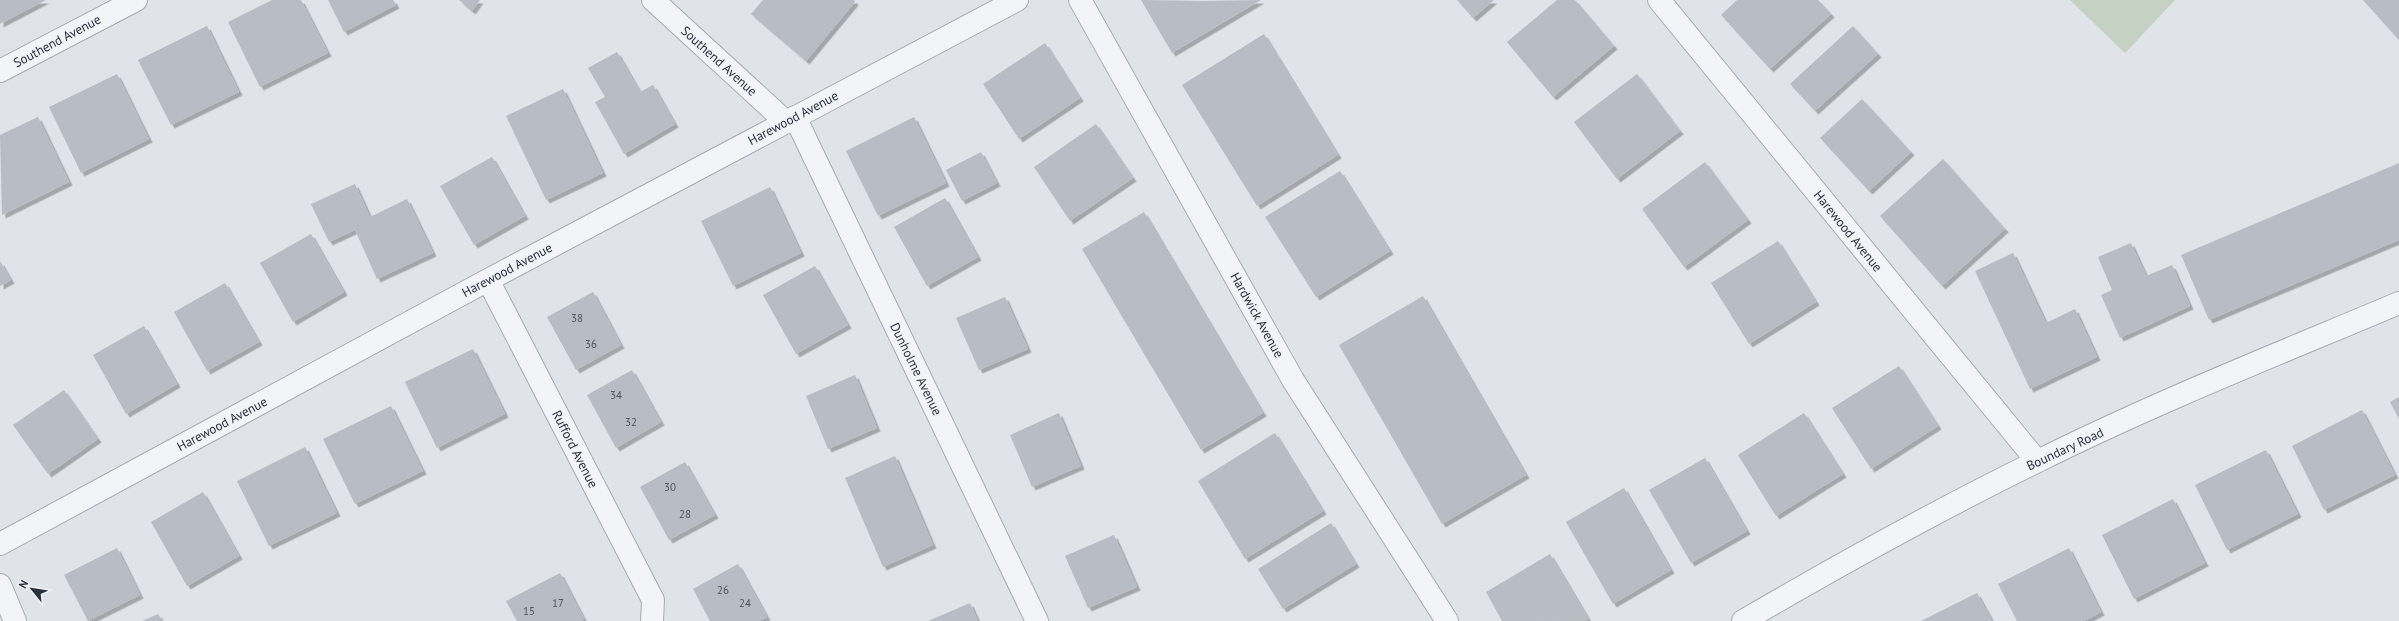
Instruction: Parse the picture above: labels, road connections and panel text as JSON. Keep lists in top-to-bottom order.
{
  "streets": {
    "street": [
      "Southend Avenue",
      "Harewood Avenue",
      "Hardwick Avenue",
      "Dunholme Avenue",
      "Rufford Avenue",
      "Boundary Road"
    ]
  },
  "crossings": [
    ["Southend Avenue", "Harewood Avenue"],
    ["Southend Avenue", "Dunholme Avenue"],
    ["Harewood Avenue", "Dunholme Avenue"],
    ["Harewood Avenue", "Rufford Avenue"],
    ["Harewood Avenue", "Boundary Road"]
  ],
  "house_numbers": [
    "38",
    "36",
    "34",
    "32",
    "30",
    "28",
    "26",
    "17",
    "24",
    "15"
  ],
  "north": "top left"
}
